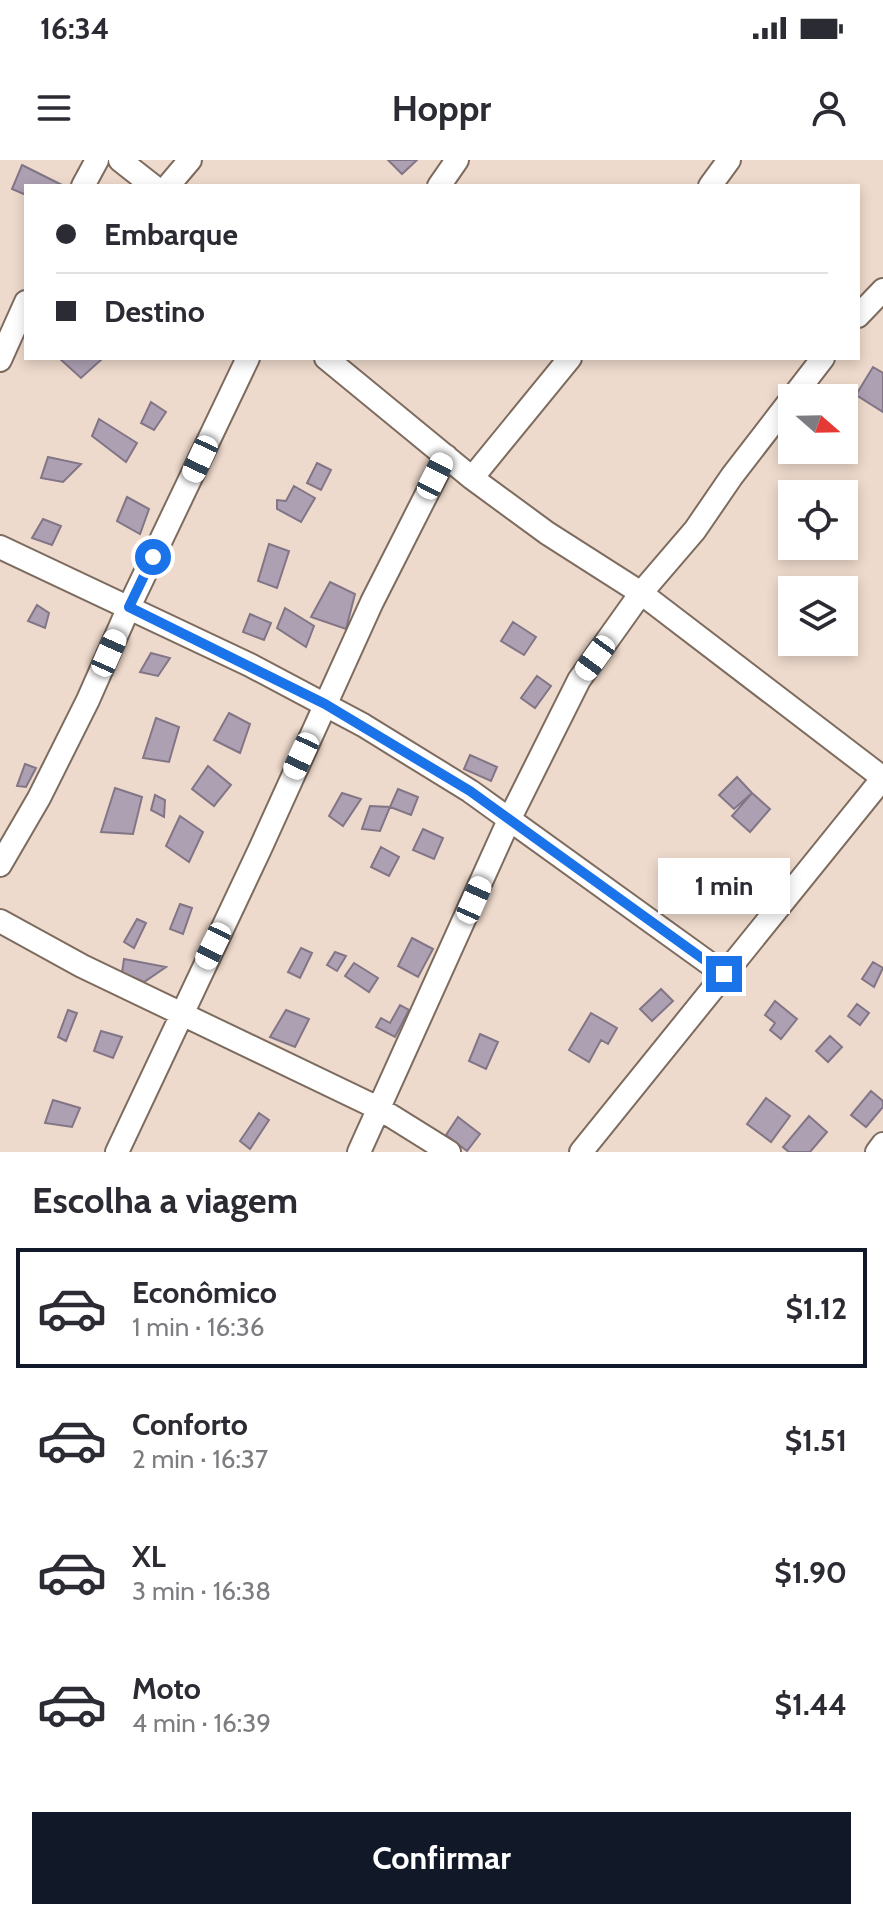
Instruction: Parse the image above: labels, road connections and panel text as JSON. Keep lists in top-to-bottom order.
{
  "north": "right",
  "page": {
    "status": "16:34",
    "header": "Hoppr",
    "banner": ["Embarque", "Destino"],
    "bubble": "1 min",
    "heading": "Escolha a viagem",
    "list": [
      {
        "name": "Econômico",
        "note": "1 min · 16:36",
        "value": "$1.12"
      },
      {
        "name": "Conforto",
        "note": "2 min · 16:37",
        "value": "$1.51"
      },
      {
        "name": "XL",
        "note": "3 min · 16:38",
        "value": "$1.90"
      },
      {
        "name": "Moto",
        "note": "4 min · 16:39",
        "value": "$1.44"
      }
    ],
    "buttons": "Confirmar"
  }
}
